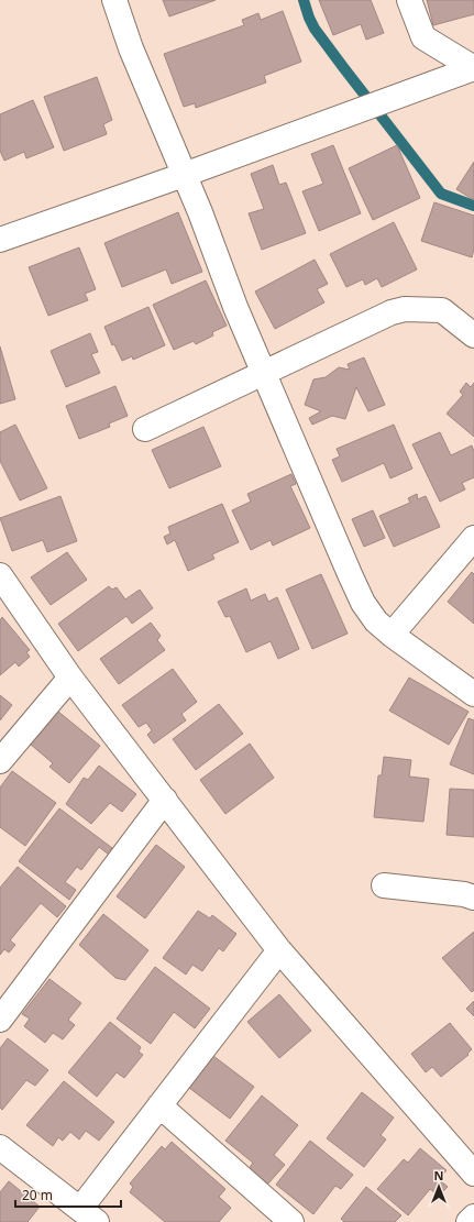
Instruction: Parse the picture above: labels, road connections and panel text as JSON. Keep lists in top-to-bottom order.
{
  "scale_bar": "20 m",
  "north": "top"
}
